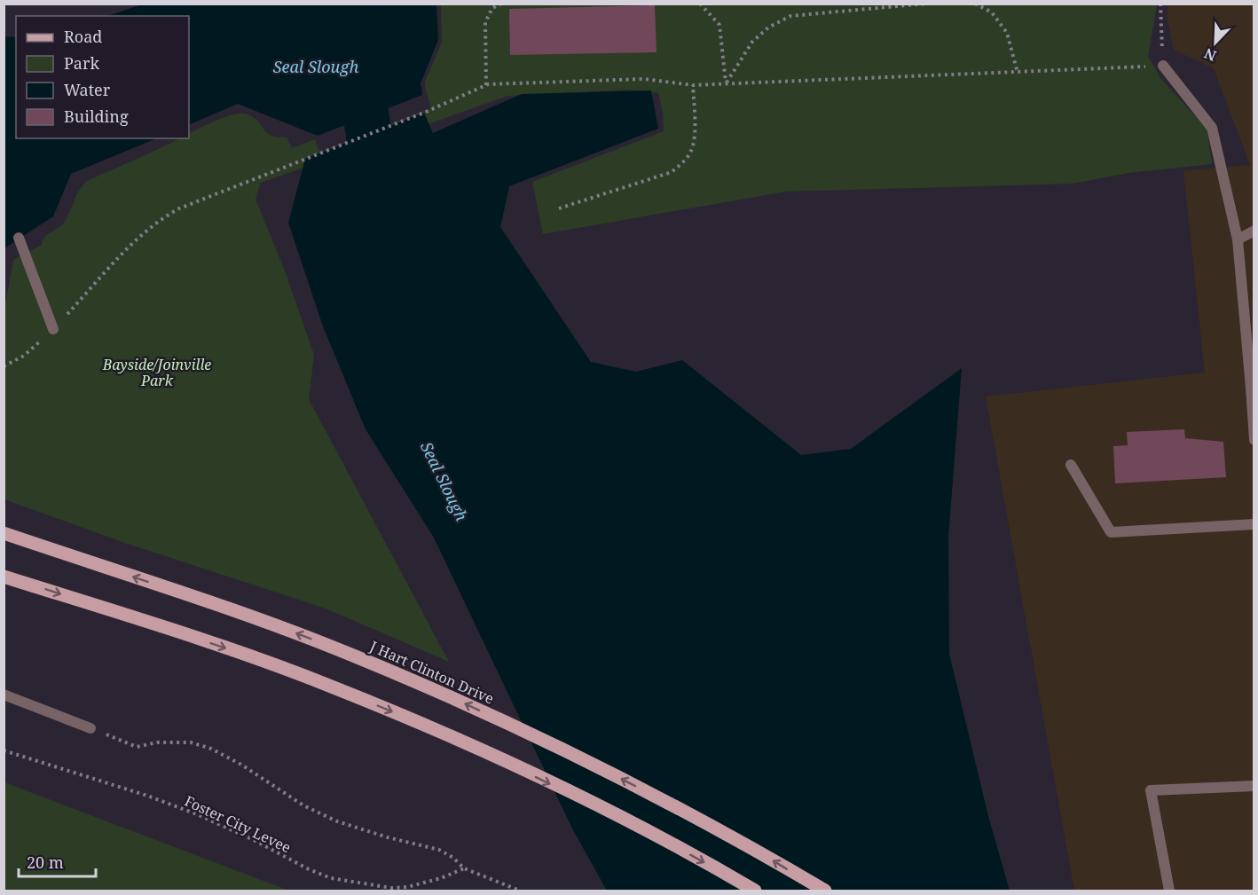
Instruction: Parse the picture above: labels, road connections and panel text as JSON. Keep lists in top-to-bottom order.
{
  "streets": {
    "main road": ["J Hart Clinton Drive"],
    "path": ["Foster City Levee"]
  },
  "water": ["Seal Slough"],
  "parks": ["Bayside/Joinville Park"],
  "legend": [
    "Road",
    "Park",
    "Water",
    "Building"
  ],
  "scale_bar": "20 m",
  "north": "bottom left"
}
